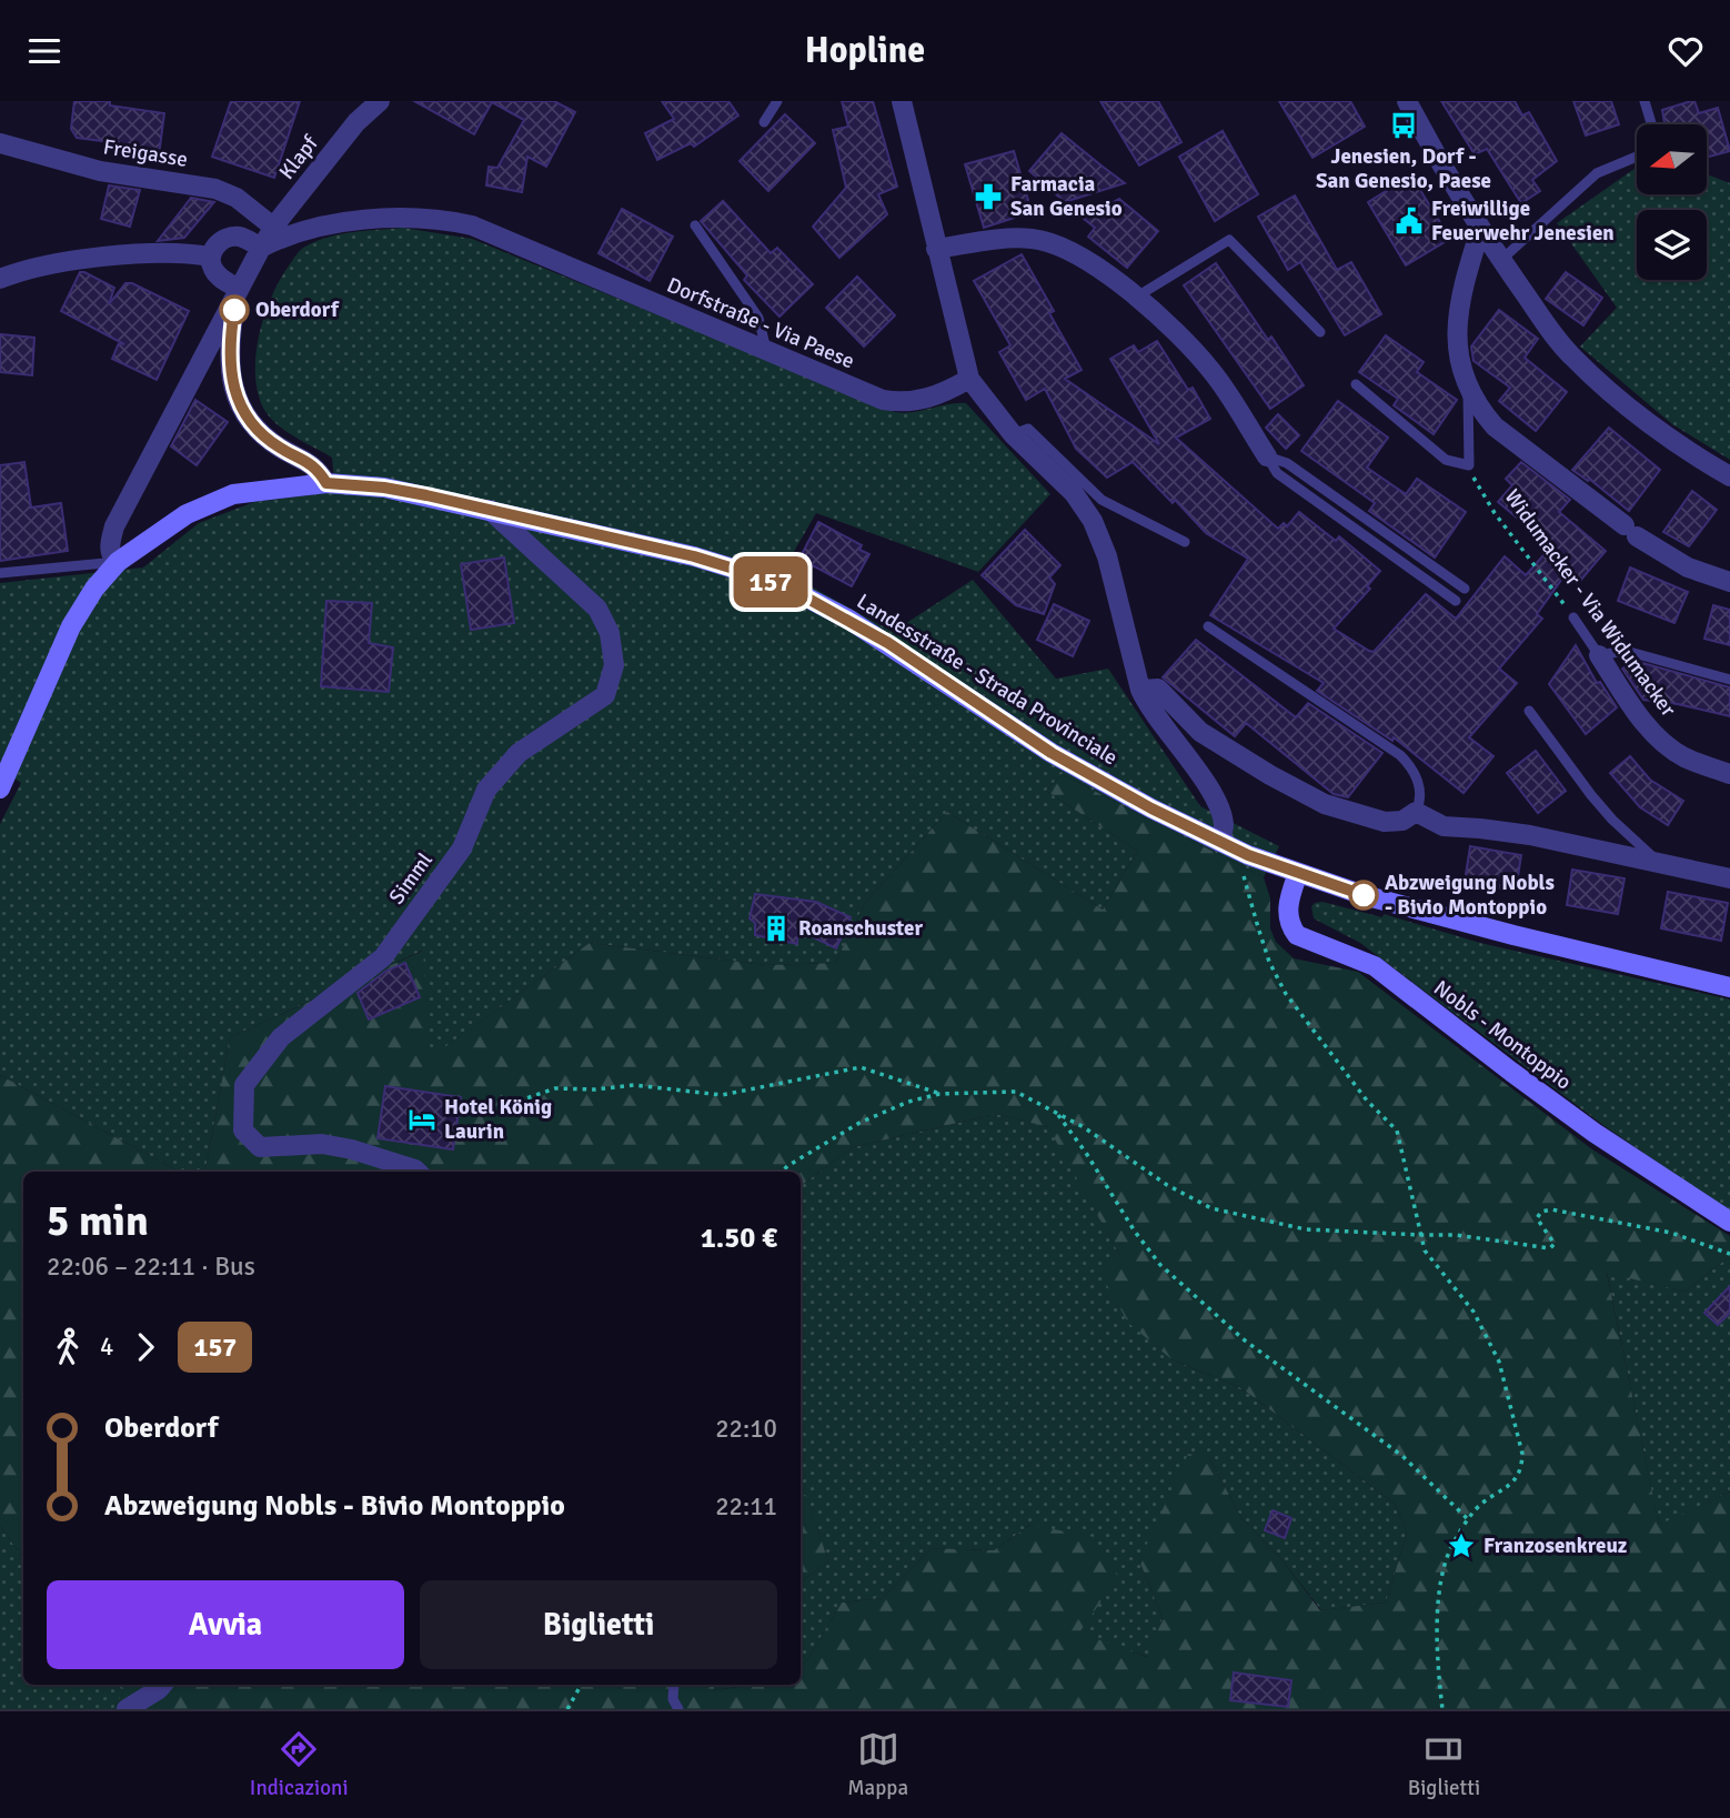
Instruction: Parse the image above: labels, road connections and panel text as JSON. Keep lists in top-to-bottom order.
{
  "streets": {
    "main road": ["Landesstraße - Strada Provinciale", "Nobls - Montoppio"],
    "street": [
      "Freigasse",
      "Klapf",
      "Dorfstraße - Via Paese",
      "Widumacker - Via Widumacker",
      "Simml"
    ]
  },
  "crossings": [
    ["Freigasse", "Klapf"],
    ["Klapf", "Dorfstraße - Via Paese"],
    ["Landesstraße - Strada Provinciale", "Simml"],
    ["Landesstraße - Strada Provinciale", "Nobls - Montoppio"]
  ],
  "places": {
    "bus stop": ["Jenesien, Dorf - San Genesio, Paese"],
    "pharmacy": ["Farmacia San Genesio"],
    "public building": ["Freiwillige Feuerwehr Jenesien"],
    "other": ["Oberdorf", "Abzweigung Nobls - Bivio Montoppio"],
    "building": ["Roanschuster"],
    "hotel": ["Hotel König Laurin"],
    "place": ["Franzosenkreuz"]
  },
  "lines": ["bus line 157"],
  "north": "left",
  "page": {
    "header": "Hopline",
    "on_map": "157",
    "heading": ["5 min", "22:06 – 22:11 · Bus", "1.50 €"],
    "legs": ["4", "157"],
    "list": [
      {
        "name": "Oberdorf",
        "value": "22:10"
      },
      {
        "name": "Abzweigung Nobls - Bivio Montoppio",
        "value": "22:11"
      }
    ],
    "buttons": ["Avvia", "Biglietti"],
    "tabs": ["Indicazioni", "Mappa", "Biglietti"]
  }
}
